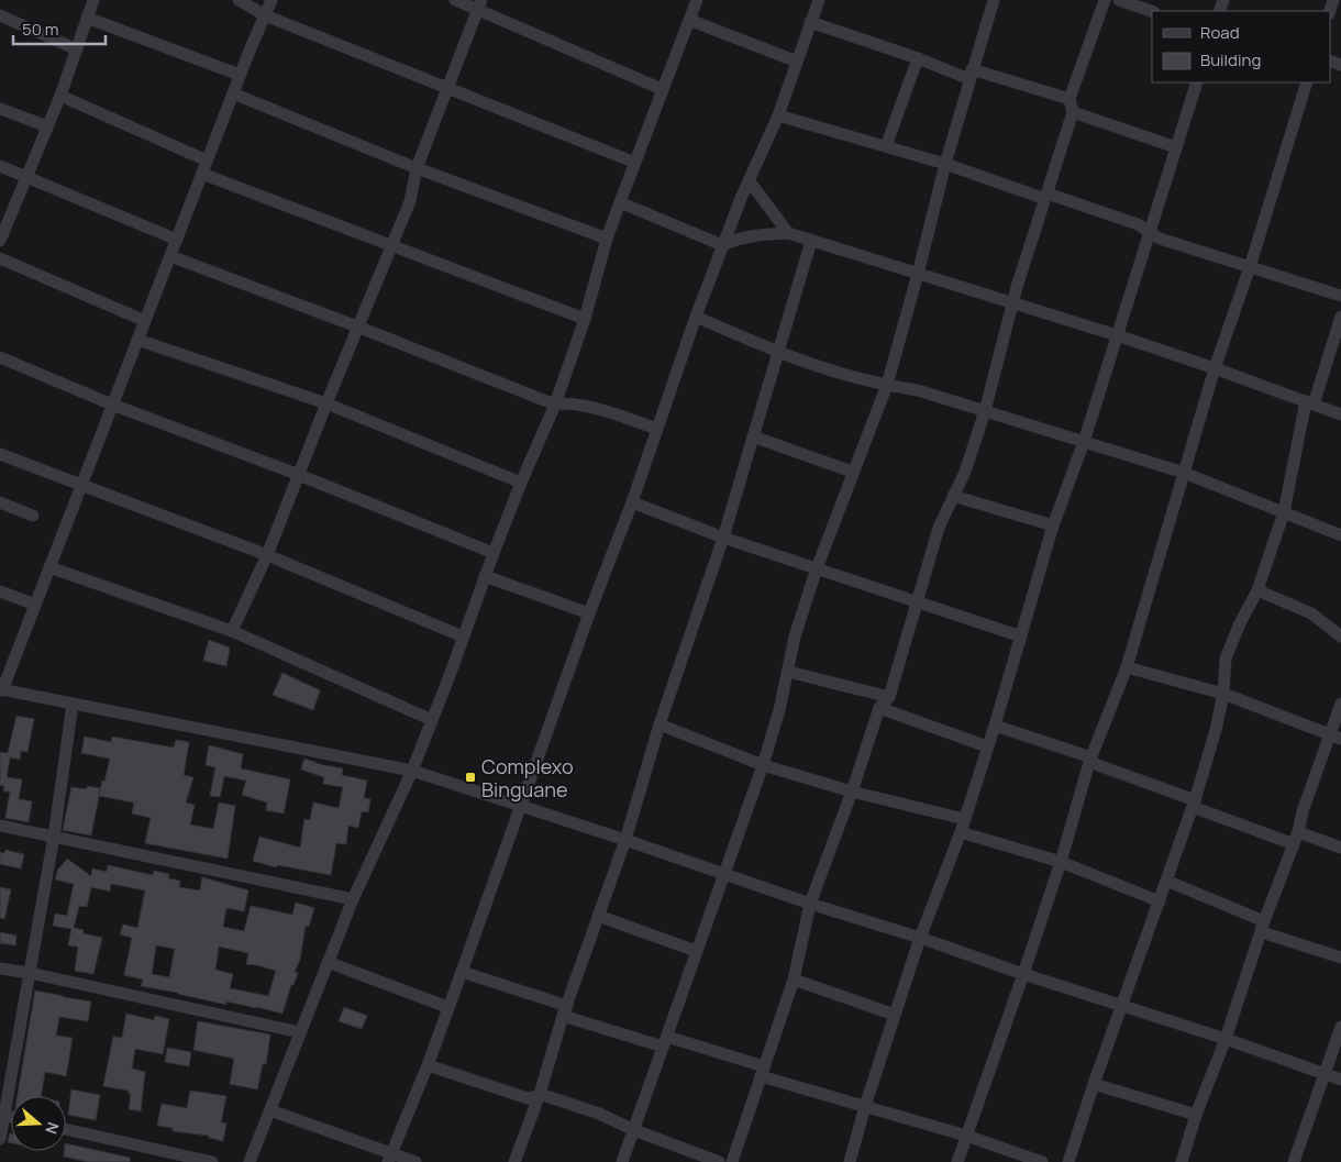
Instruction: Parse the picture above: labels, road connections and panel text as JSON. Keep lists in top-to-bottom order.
{
  "places": {
    "transit": ["Complexo Binguane"]
  },
  "legend": ["Road", "Building"],
  "scale_bar": "50 m",
  "north": "right"
}
